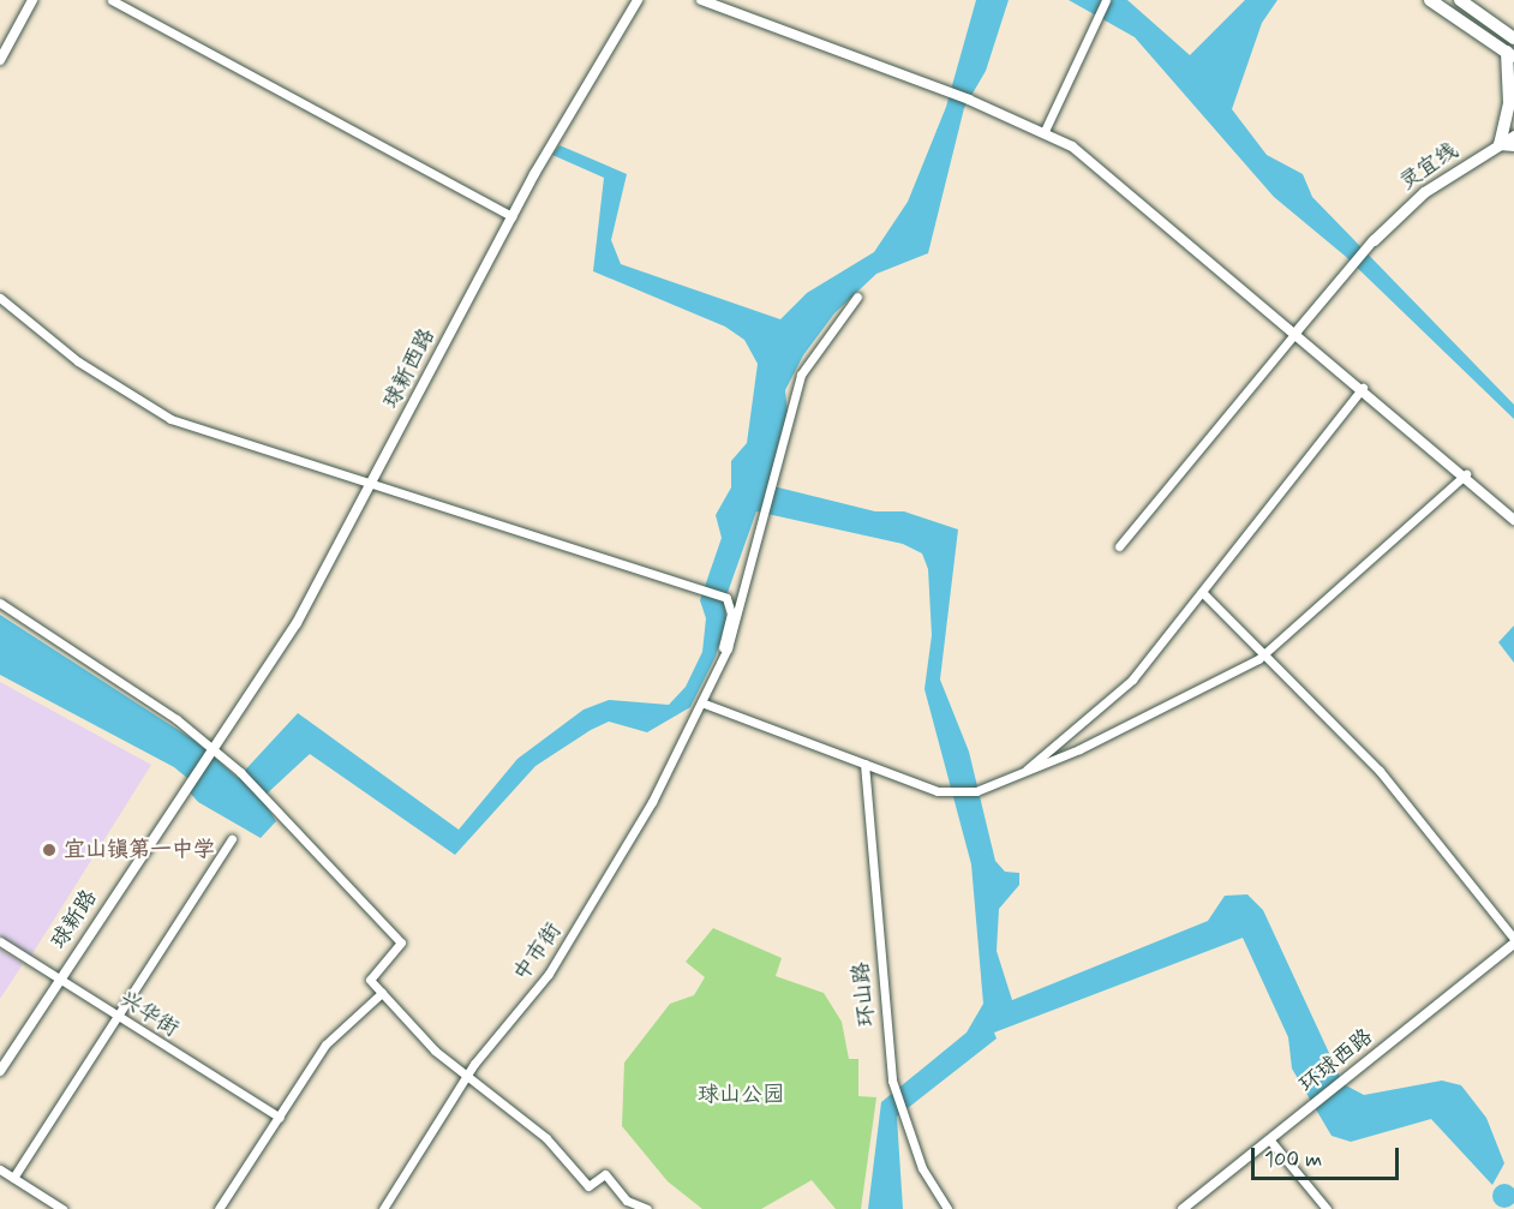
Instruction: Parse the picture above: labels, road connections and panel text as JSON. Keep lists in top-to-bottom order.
{
  "streets": {
    "main road": ["灵宜线"],
    "street": [
      "球新西路",
      "球新路",
      "中市街",
      "环山路",
      "兴华街",
      "环球西路"
    ]
  },
  "crossings": [
    ["球新西路", "球新路"],
    ["球新路", "兴华街"]
  ],
  "parks": ["球山公园"],
  "places": ["宜山镇第一中学"],
  "scale_bar": "100 m"
}
